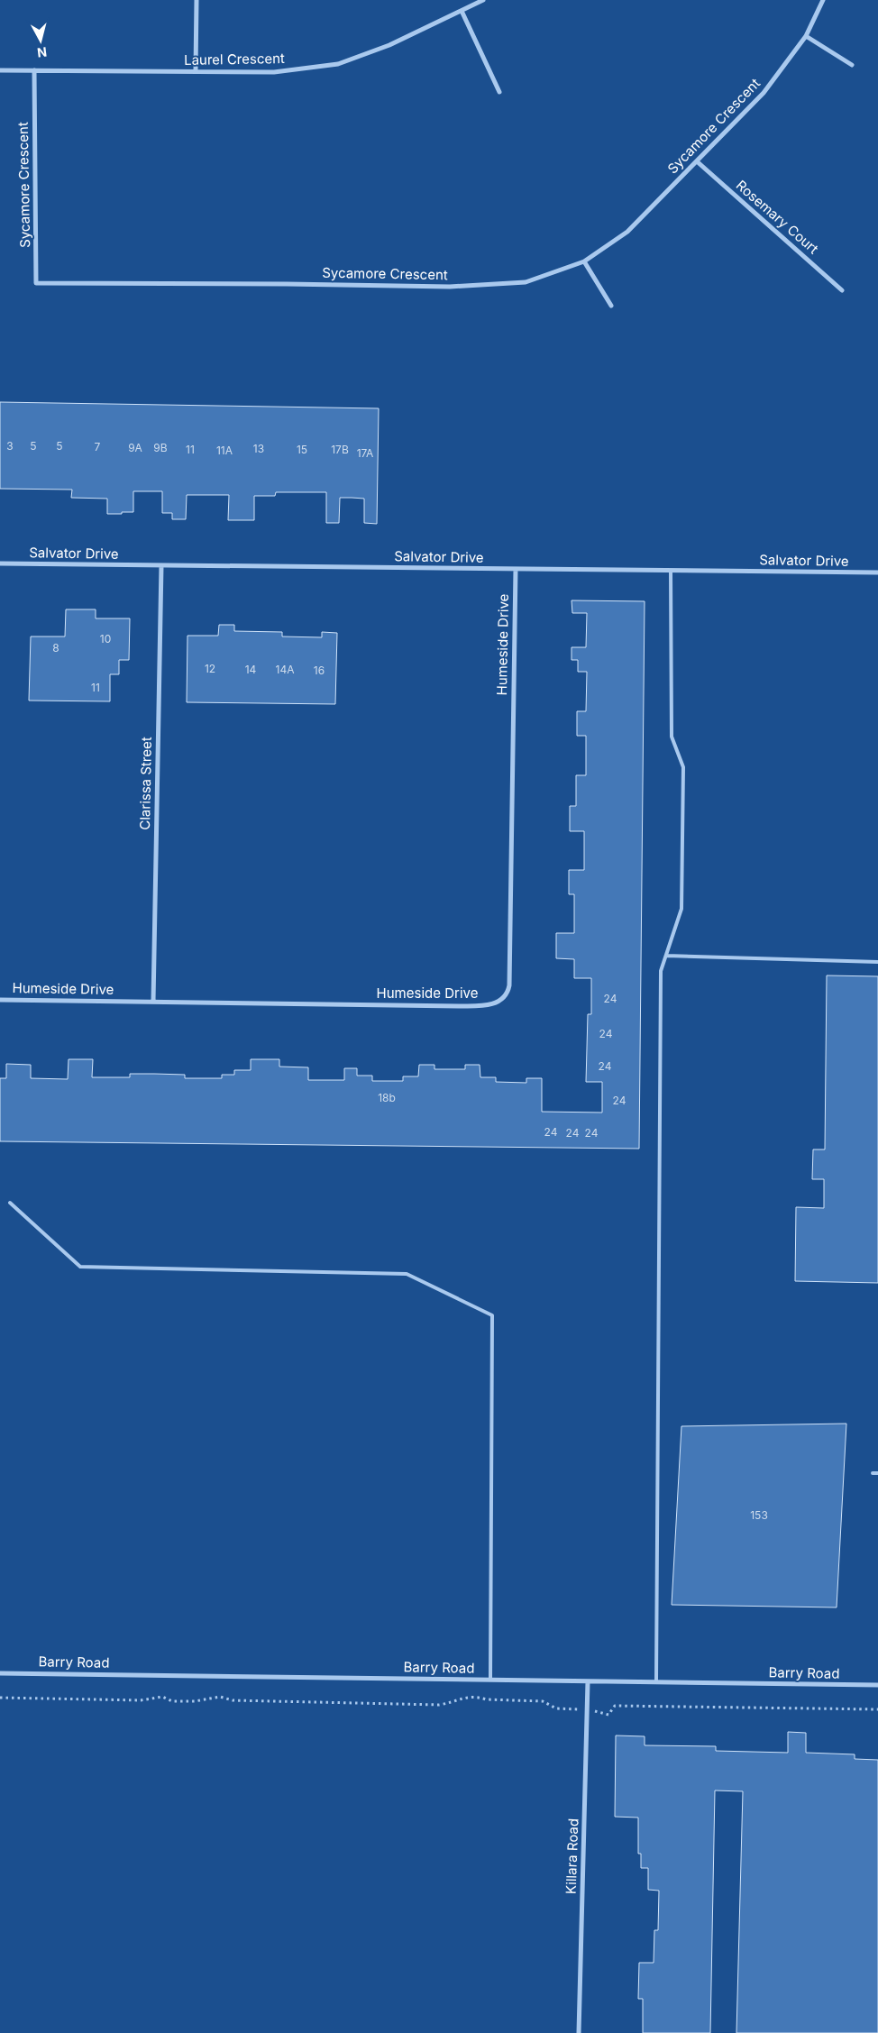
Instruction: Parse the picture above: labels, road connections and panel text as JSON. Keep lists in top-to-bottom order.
{
  "streets": {
    "street": [
      "Laurel Crescent",
      "Sycamore Crescent",
      "Rosemary Court",
      "Salvator Drive",
      "Humeside Drive",
      "Clarissa Street",
      "Barry Road",
      "Killara Road"
    ]
  },
  "crossings": [
    ["Laurel Crescent", "Sycamore Crescent"],
    ["Sycamore Crescent", "Rosemary Court"],
    ["Salvator Drive", "Humeside Drive"],
    ["Salvator Drive", "Clarissa Street"],
    ["Humeside Drive", "Clarissa Street"],
    ["Barry Road", "Killara Road"]
  ],
  "house_numbers": [
    "3",
    "5",
    "5",
    "7",
    "9A",
    "9B",
    "13",
    "11",
    "15",
    "17B",
    "11A",
    "17A",
    "10",
    "8",
    "12",
    "14",
    "14A",
    "16",
    "11",
    "24",
    "24",
    "24",
    "18b",
    "24",
    "24",
    "24",
    "24",
    "153"
  ],
  "north": "bottom"
}
